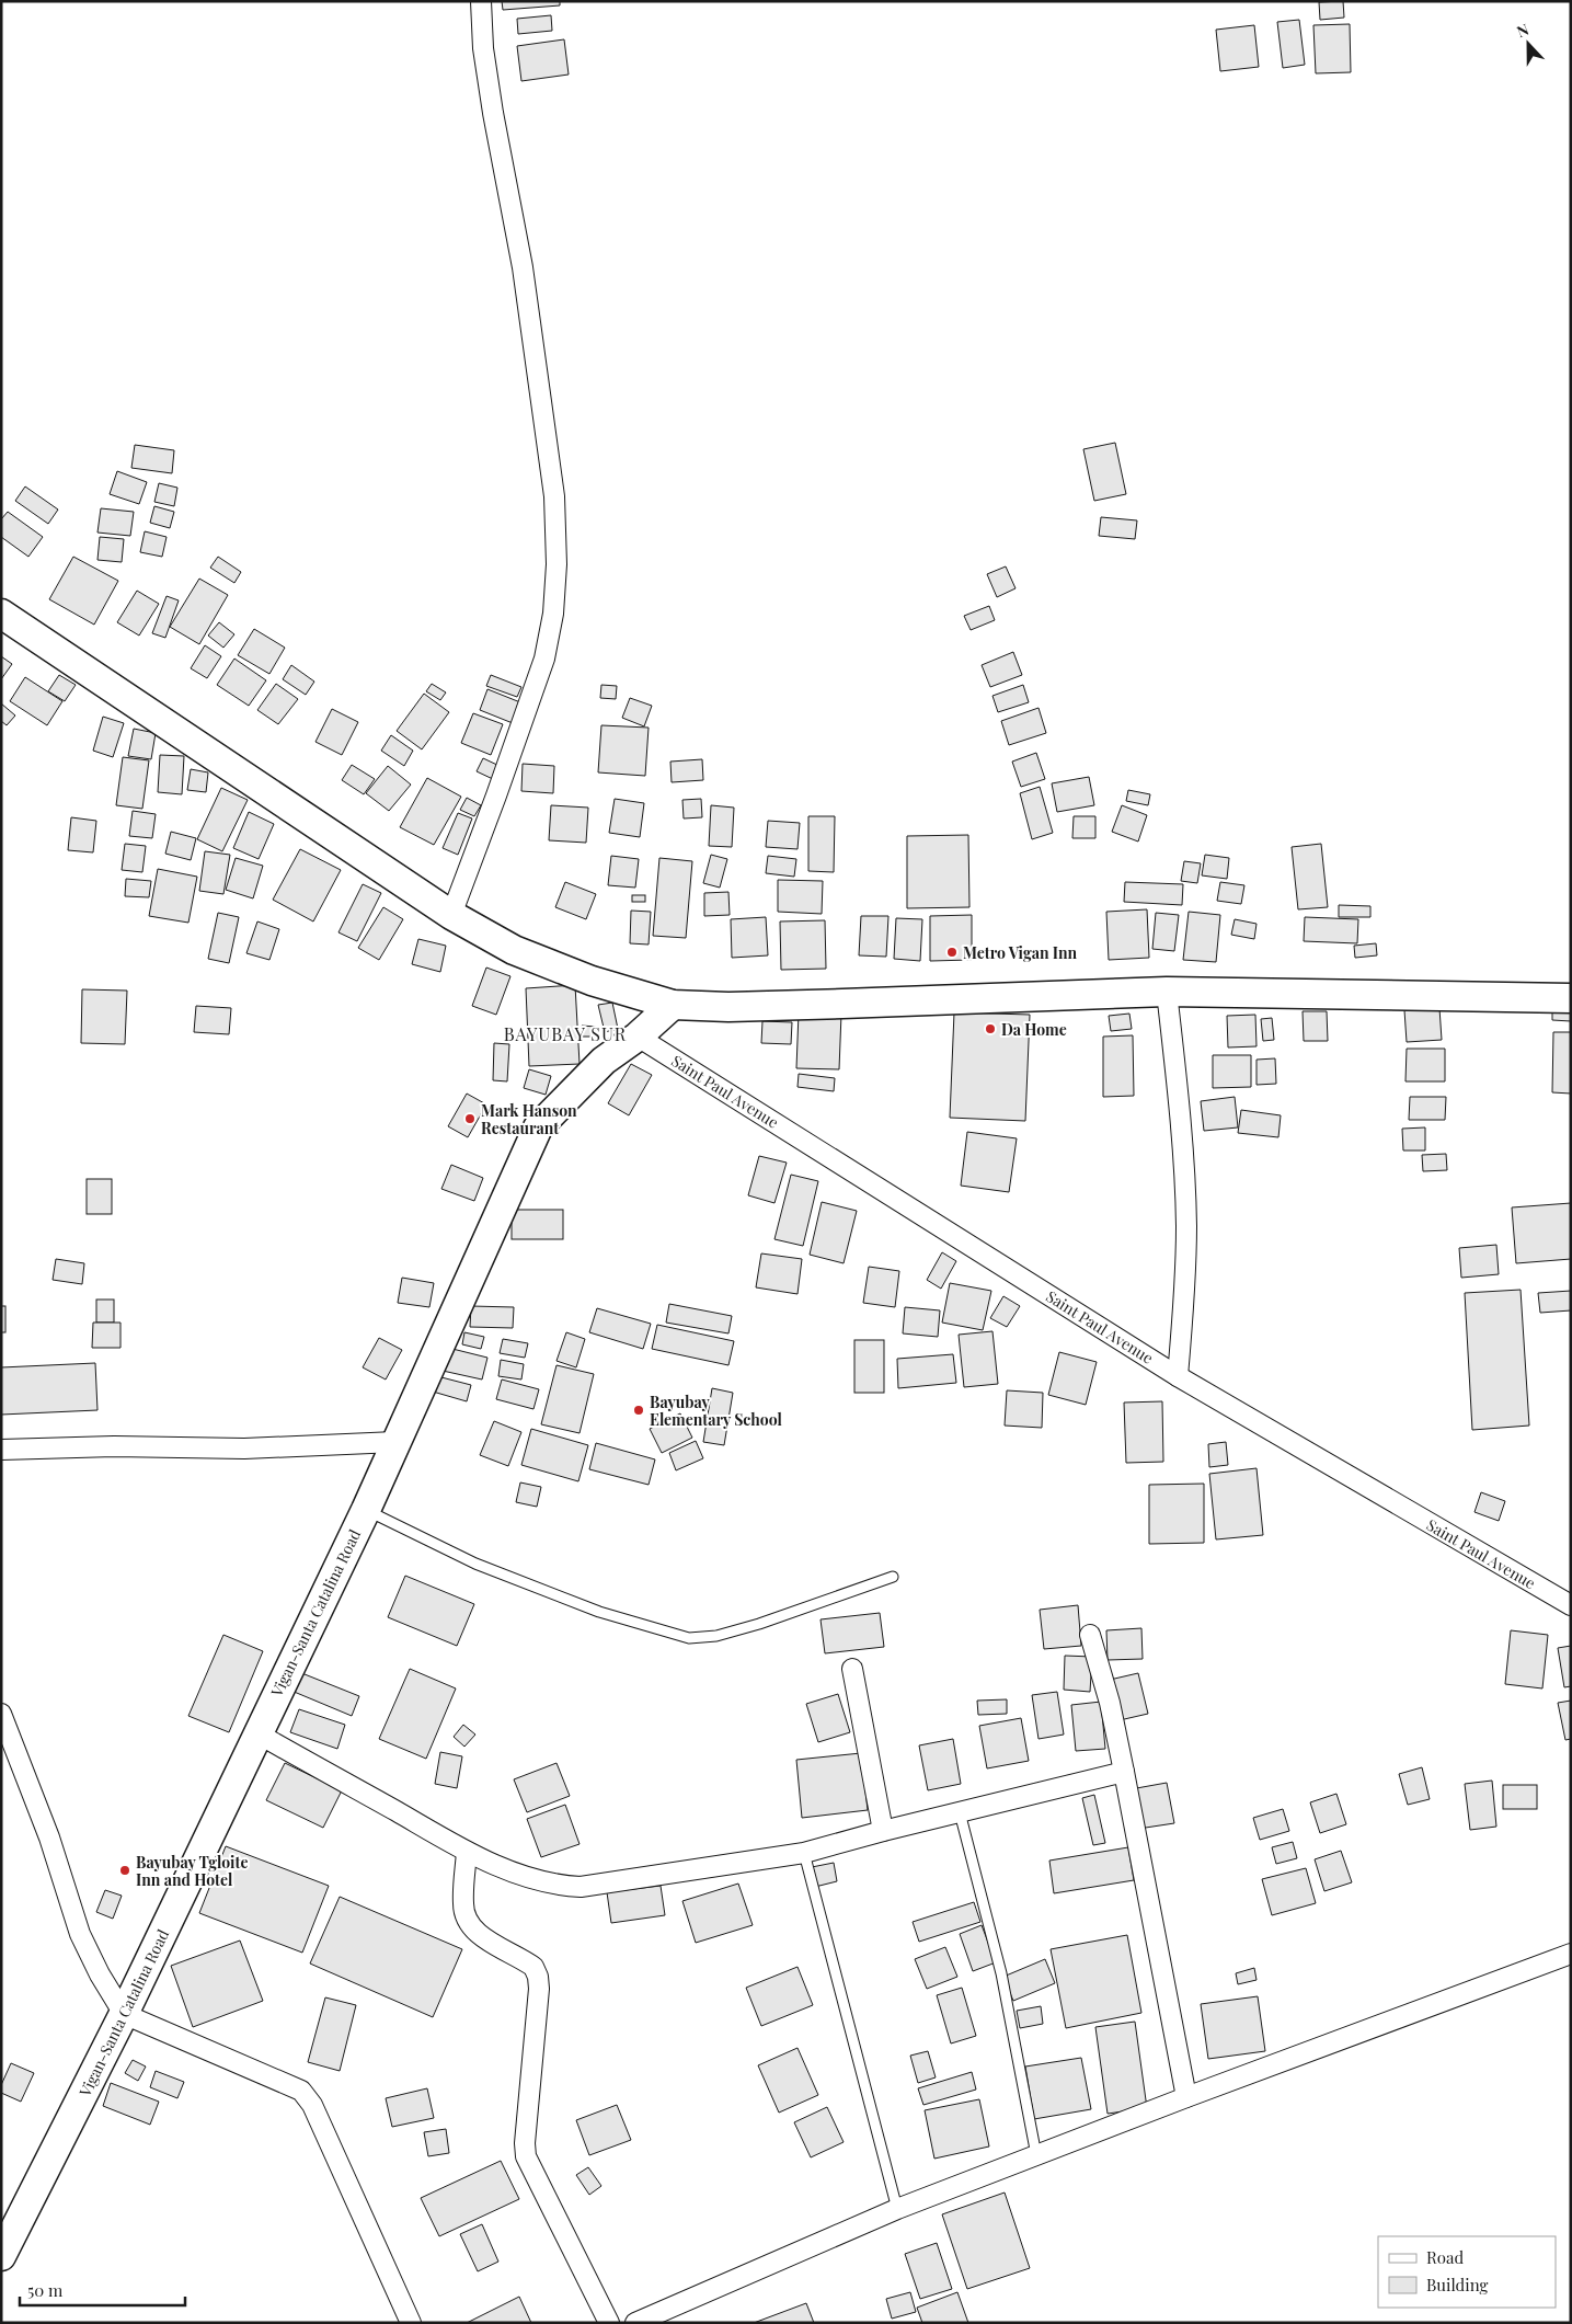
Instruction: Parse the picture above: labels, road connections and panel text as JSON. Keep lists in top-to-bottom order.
{
  "streets": {
    "main road": ["Vigan-Santa Catalina Road"],
    "street": ["Saint Paul Avenue"]
  },
  "crossings": [
    ["Saint Paul Avenue", "Vigan-Santa Catalina Road"]
  ],
  "districts": ["BAYUBAY SUR"],
  "places": [
    "Metro Vigan Inn",
    "Da Home",
    "Mark Hanson Restaurant",
    "Bayubay Elementary School",
    "Bayubay Tgloite Inn and Hotel"
  ],
  "legend": ["Road", "Building"],
  "scale_bar": "50 m",
  "north": "top"
}
